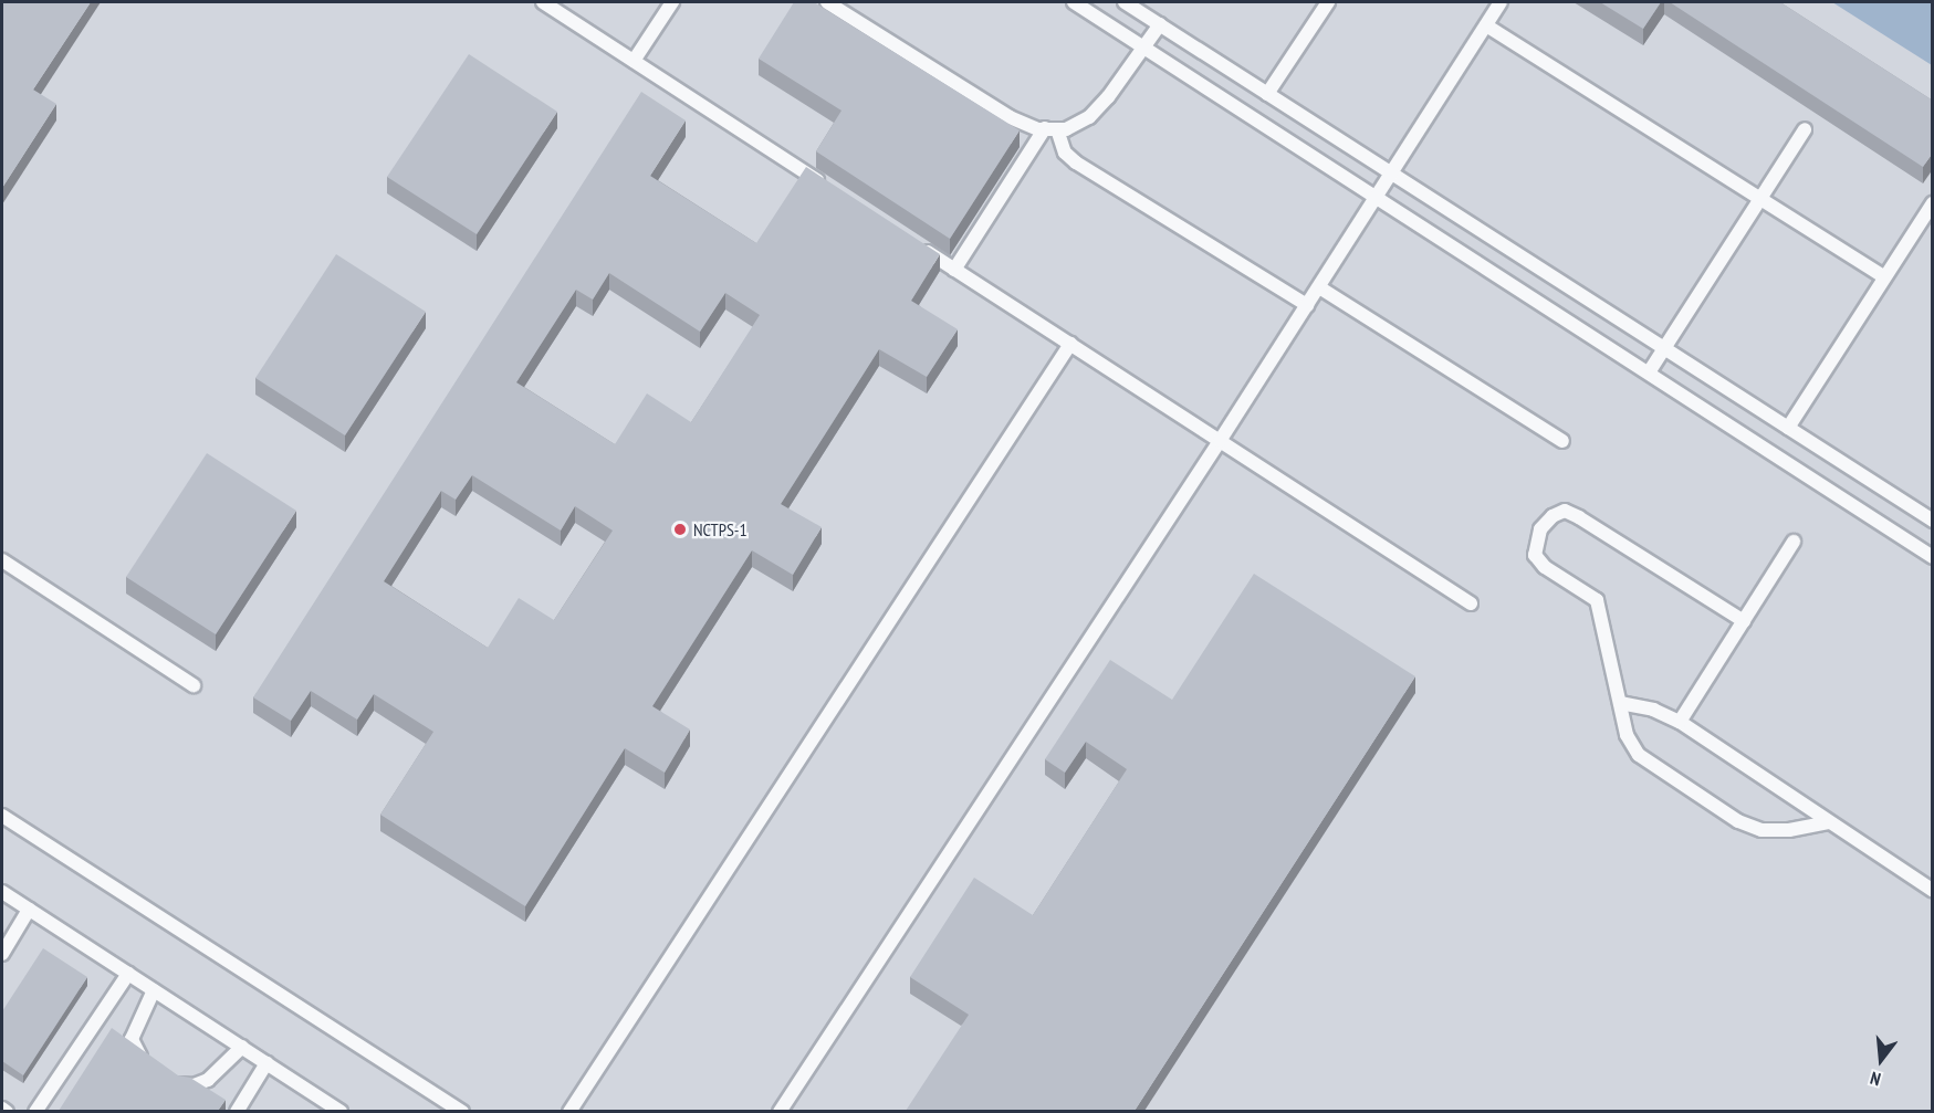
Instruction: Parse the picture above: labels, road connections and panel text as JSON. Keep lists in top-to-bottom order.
{
  "places": ["NCTPS-1"],
  "north": "bottom"
}
